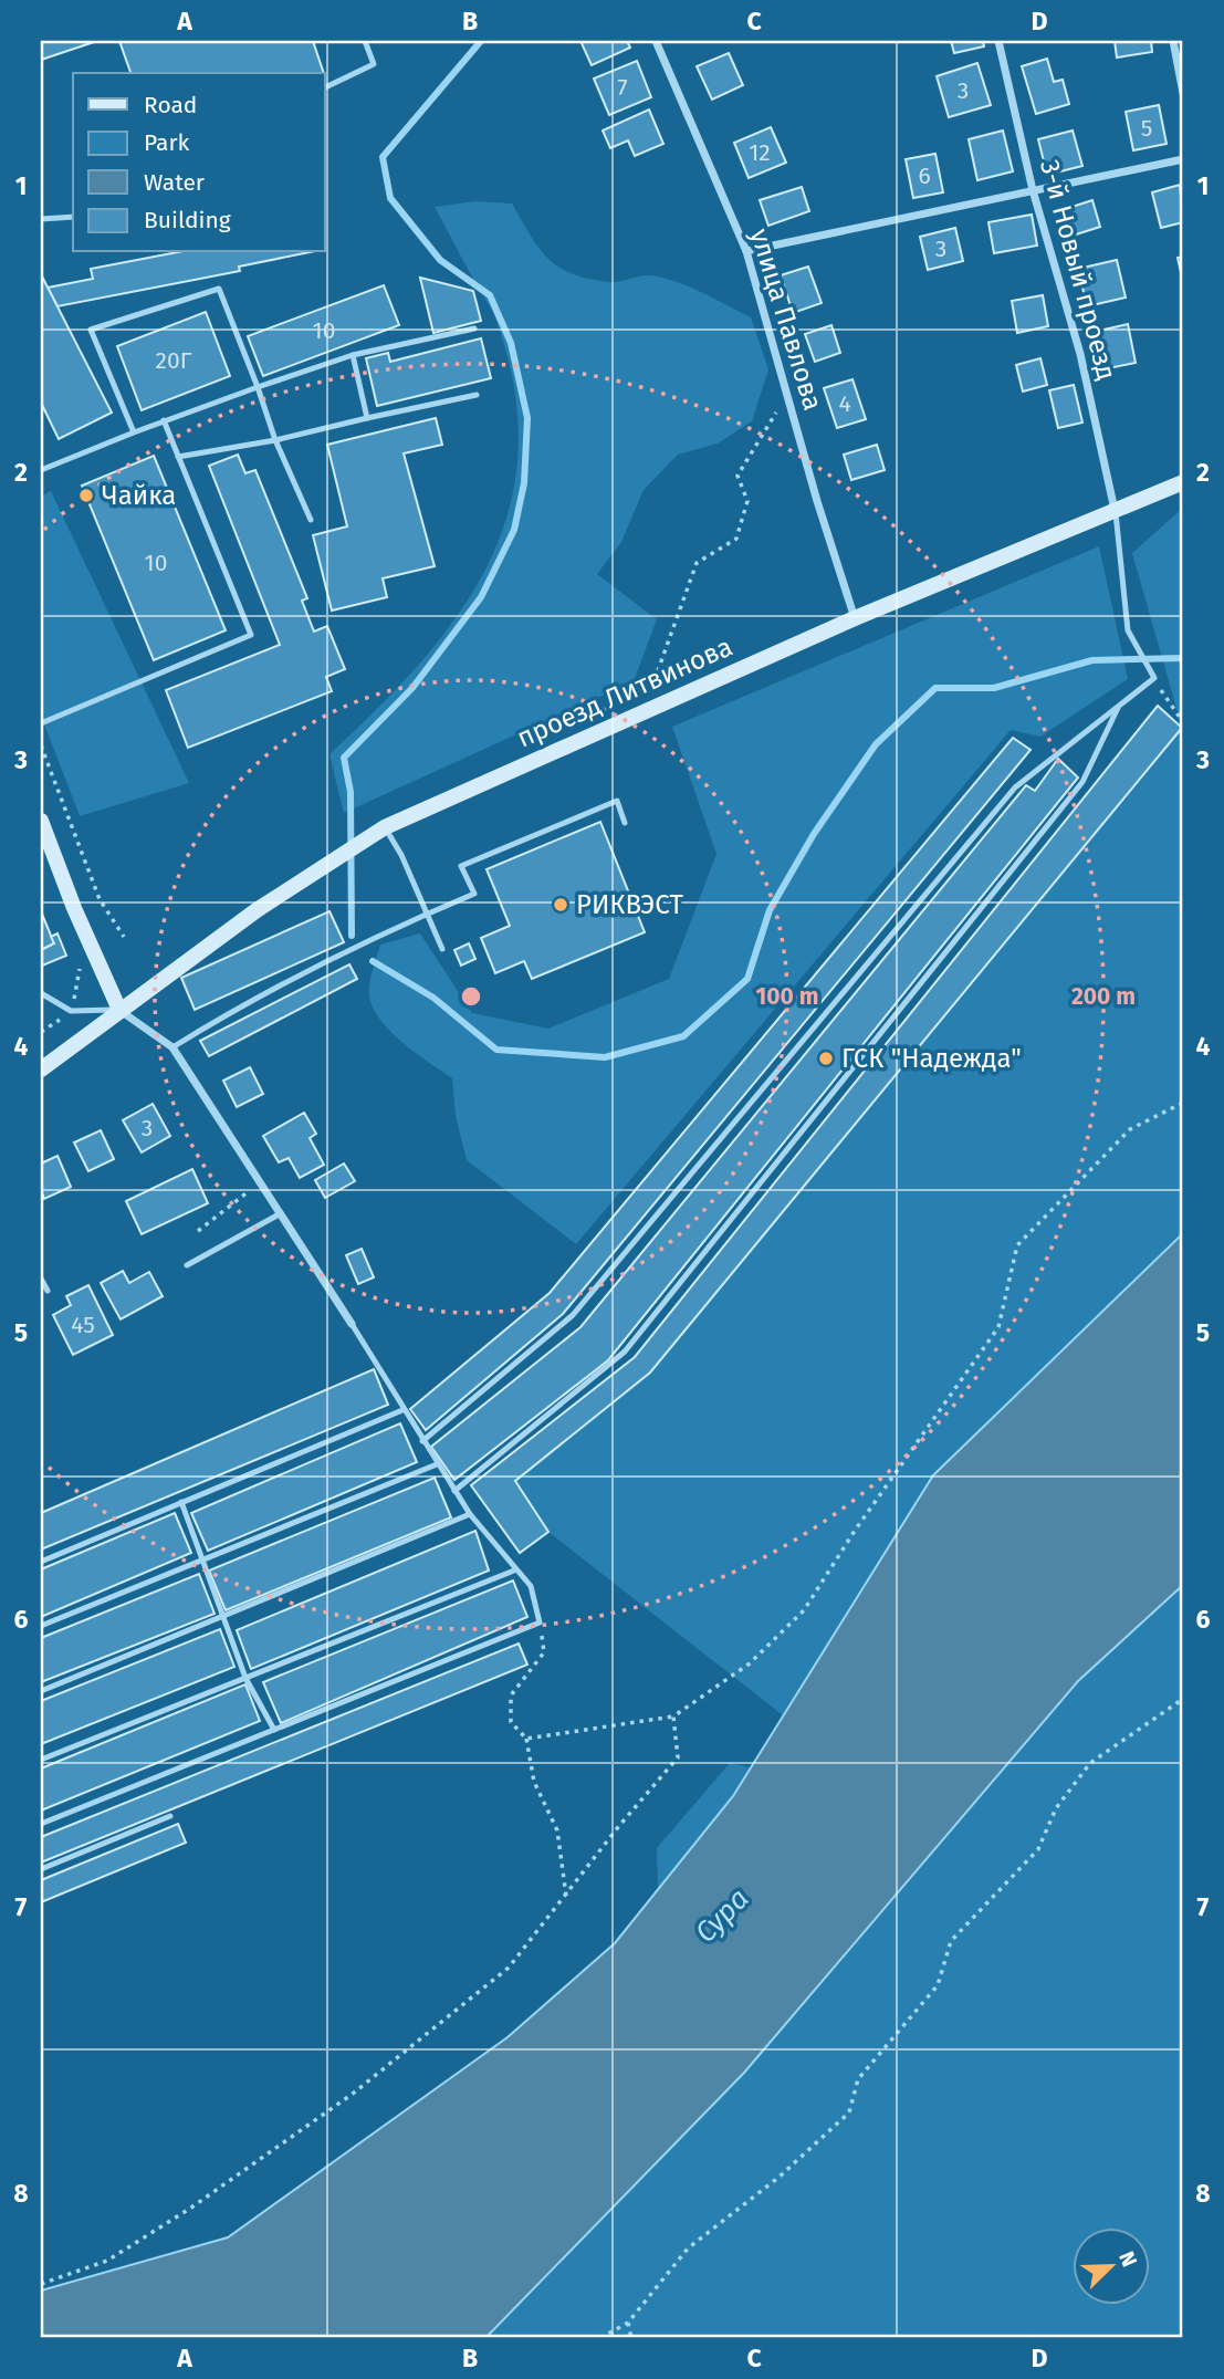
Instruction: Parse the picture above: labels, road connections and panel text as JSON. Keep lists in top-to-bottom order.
{
  "streets": {
    "main road": ["проезд Литвинова"],
    "street": ["3-й Новый проезд", "улица Павлова"]
  },
  "crossings": [
    ["3-й Новый проезд", "проезд Литвинова"],
    ["улица Павлова", "проезд Литвинова"]
  ],
  "water": ["Сура"],
  "places": ["Чайка", "РИКВЭСТ", "ГСК \"Надежда\""],
  "house_numbers": [
    "7",
    "3",
    "5",
    "12",
    "6",
    "3",
    "10",
    "20Г",
    "4",
    "10",
    "3",
    "45"
  ],
  "legend": [
    "Road",
    "Park",
    "Water",
    "Building"
  ],
  "north": "top right",
  "grid": {
    "columns": [
      "A",
      "B",
      "C",
      "D"
    ],
    "rows": [
      "1",
      "2",
      "3",
      "4",
      "5",
      "6",
      "7",
      "8"
    ]
  },
  "rings": ["100 m", "200 m"]
}
